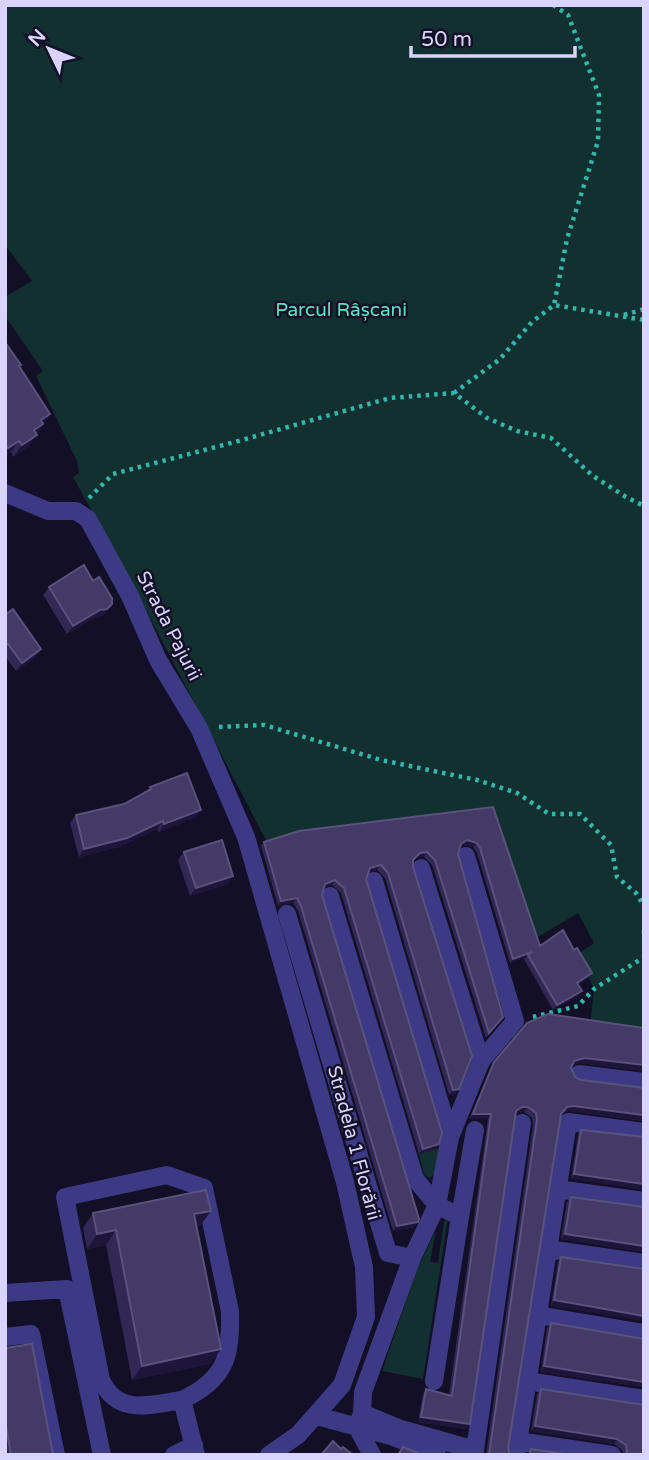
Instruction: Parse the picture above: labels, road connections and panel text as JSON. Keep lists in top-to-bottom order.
{
  "streets": {
    "street": ["Strada Pajurii", "Stradela 1 Florării"]
  },
  "crossings": [
    ["Strada Pajurii", "Stradela 1 Florării"]
  ],
  "parks": ["Parcul Râșcani"],
  "scale_bar": "50 m",
  "north": "top left"
}
